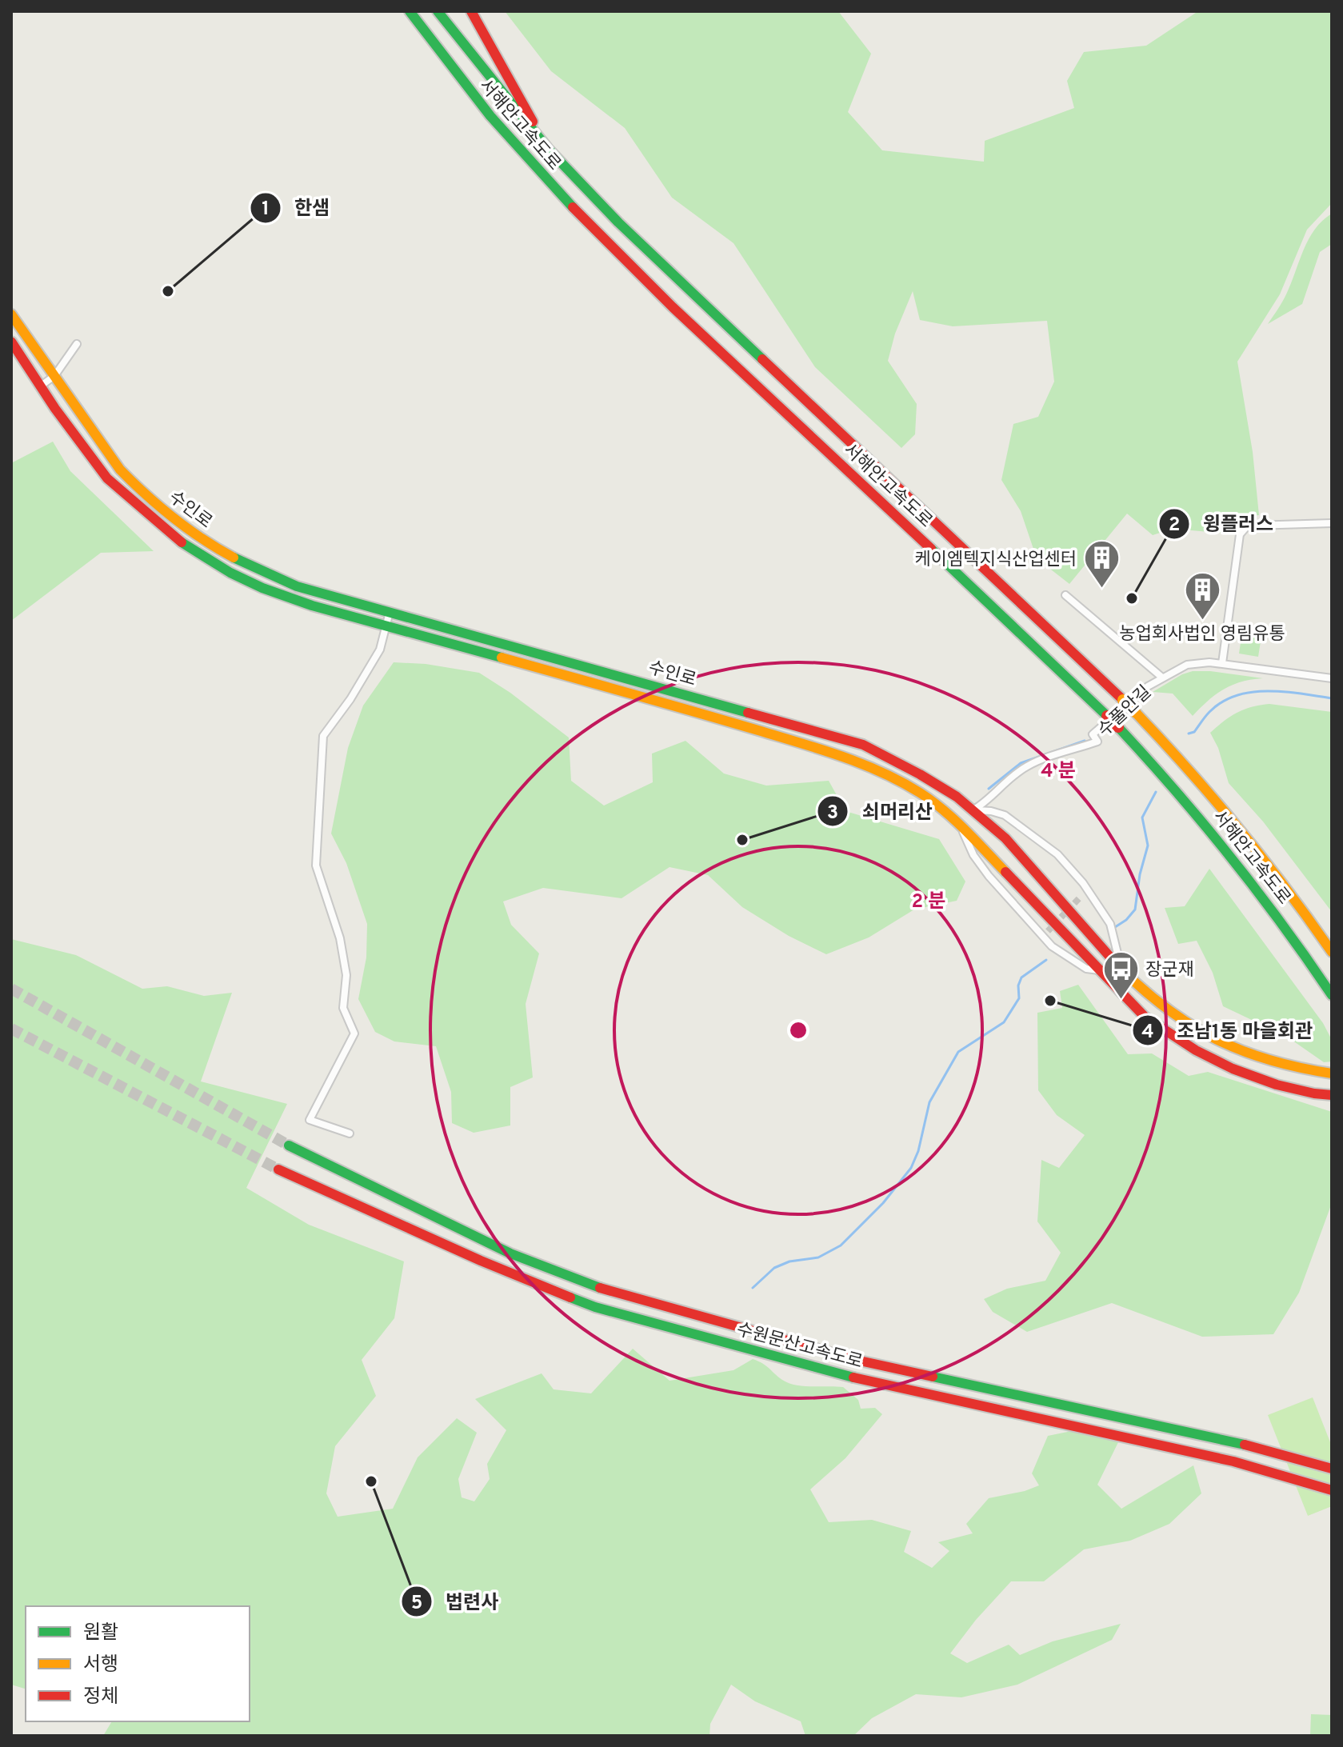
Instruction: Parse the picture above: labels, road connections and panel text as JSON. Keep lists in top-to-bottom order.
{
  "streets": {
    "main road": ["서해안고속도로", "수인로", "수원문산고속도로"],
    "street": ["수풀안길"]
  },
  "crossings": [
    ["수인로", "수풀안길"]
  ],
  "places": {
    "other": [
      "한샘",
      "윙플러스",
      "쇠머리산",
      "조남1동 마을회관",
      "법련사"
    ],
    "building": ["케이엠텍지식산업센터", "농업회사법인 영림유통"],
    "bus stop": ["장군재"]
  },
  "legend": ["원활", "서행", "정체"],
  "rings": ["4 분", "2 분"]
}
